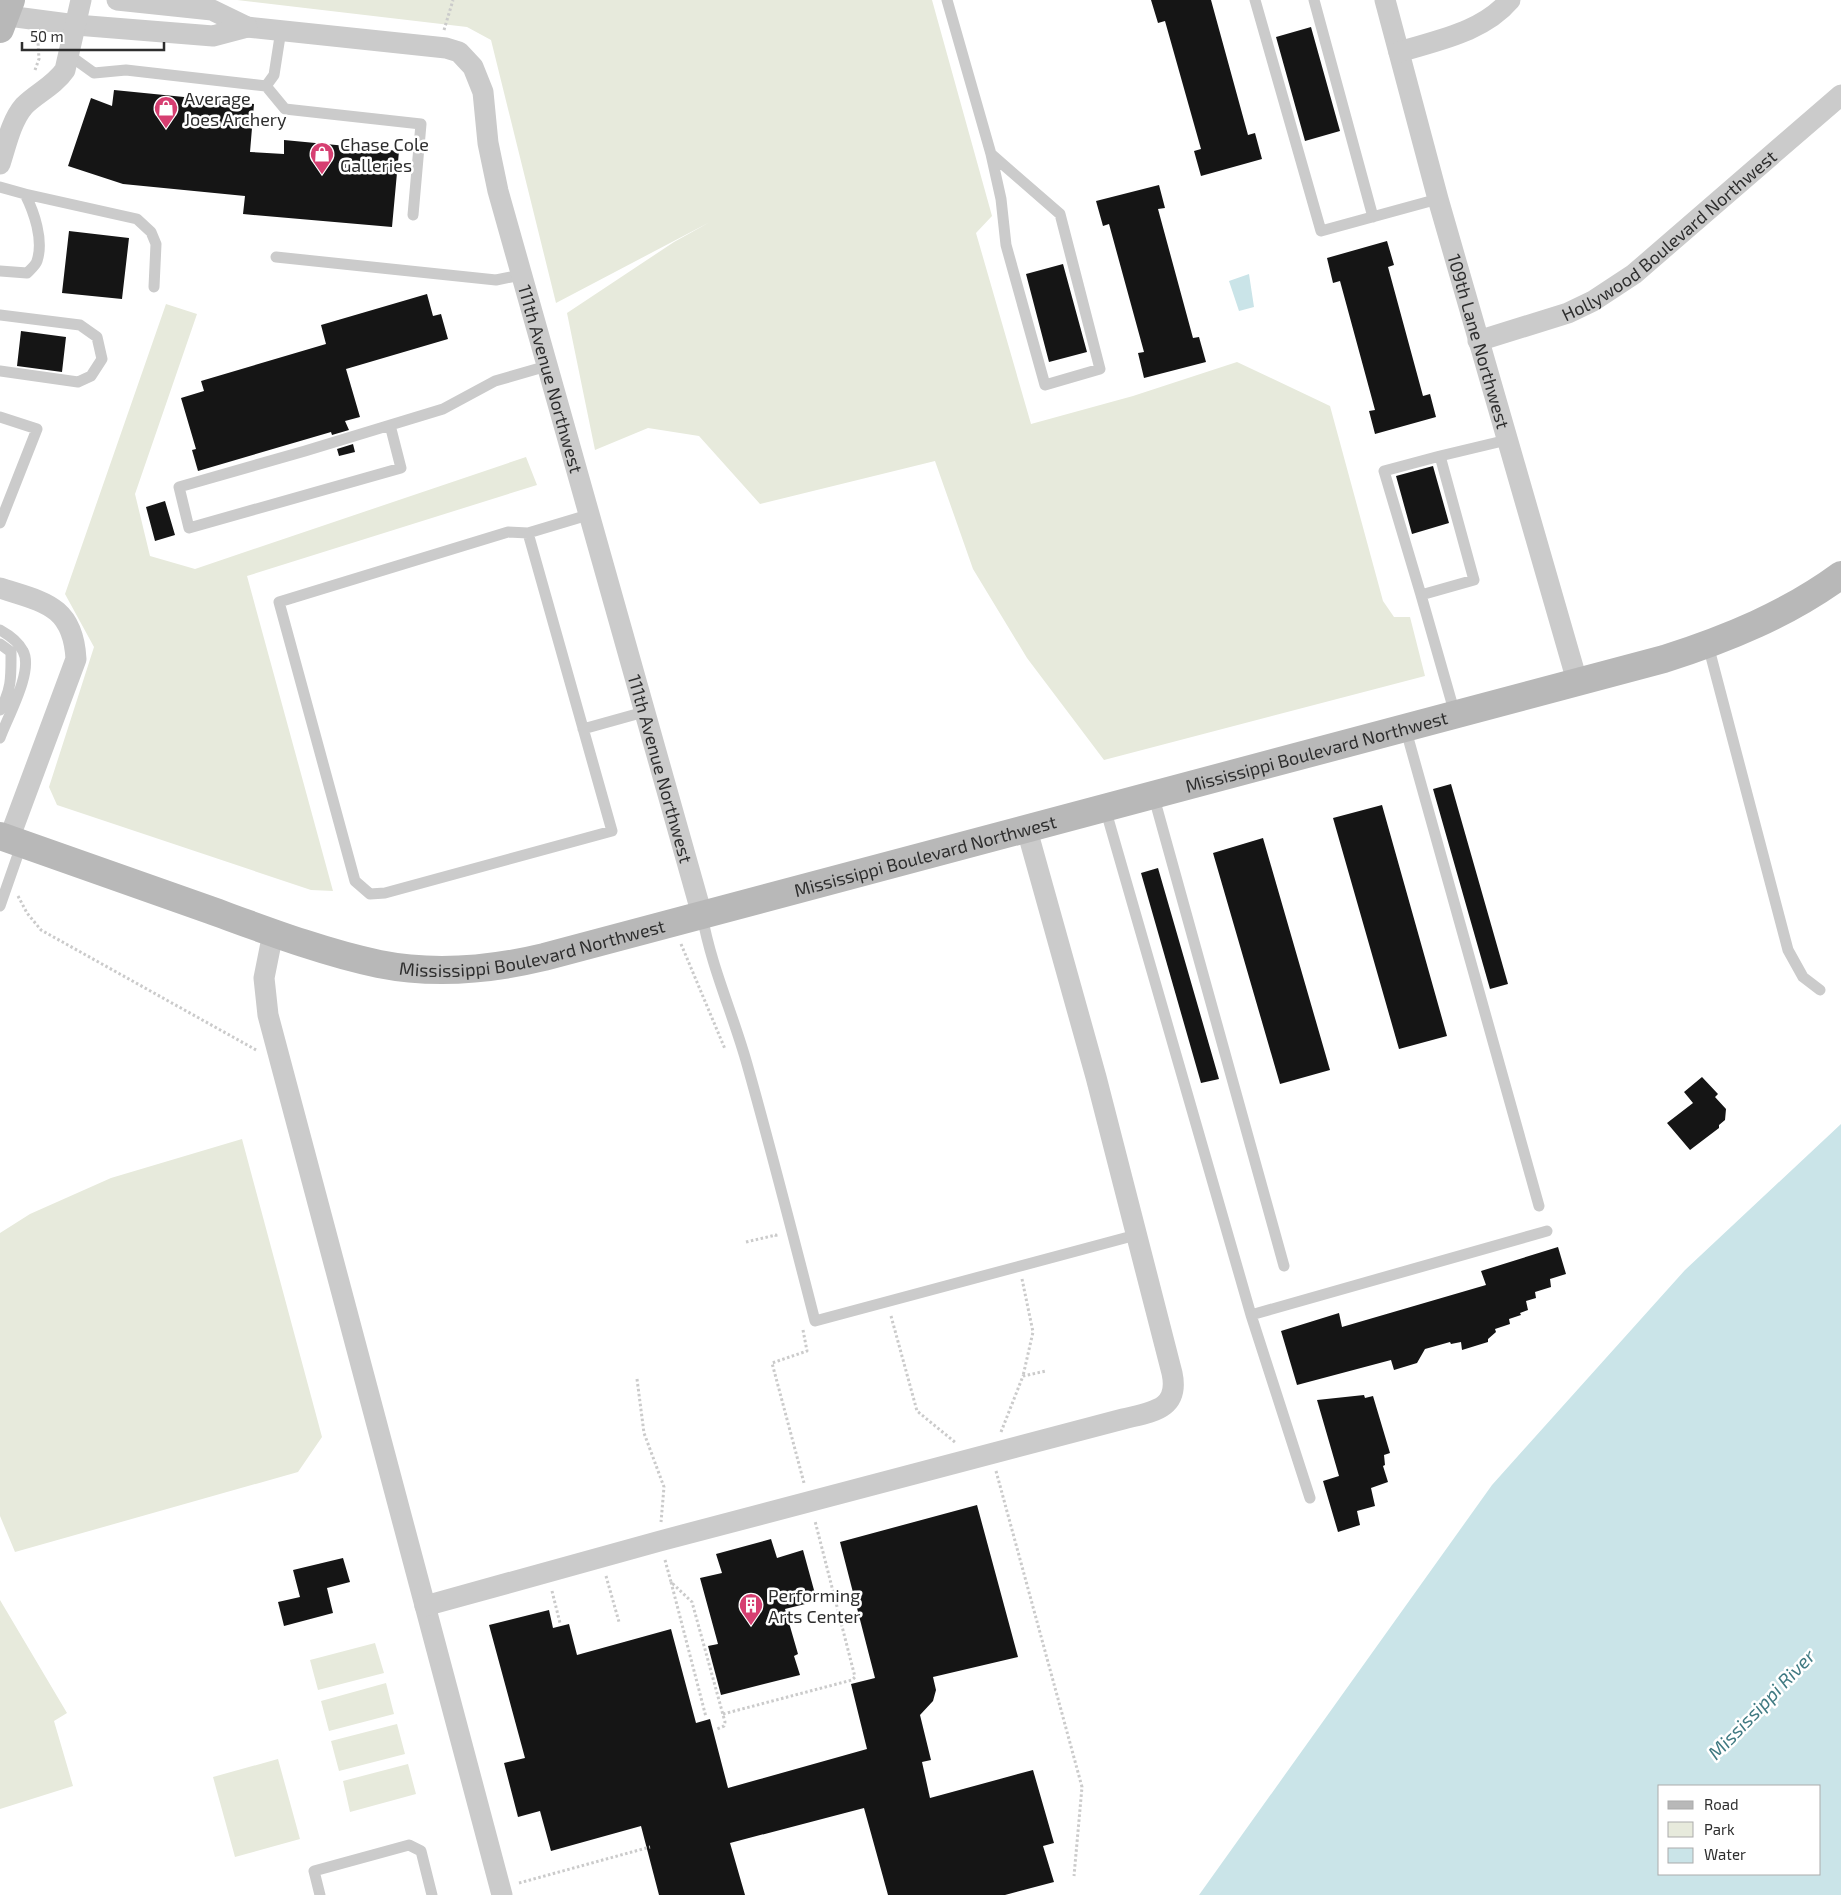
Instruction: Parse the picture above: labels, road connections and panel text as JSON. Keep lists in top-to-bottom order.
{
  "streets": {
    "street": [
      "Hollywood Boulevard Northwest",
      "109th Lane Northwest",
      "111th Avenue Northwest",
      "Mississippi Boulevard Northwest"
    ]
  },
  "crossings": [
    ["Hollywood Boulevard Northwest", "109th Lane Northwest"],
    ["109th Lane Northwest", "Mississippi Boulevard Northwest"],
    ["111th Avenue Northwest", "Mississippi Boulevard Northwest"]
  ],
  "water": ["Mississippi River"],
  "places": {
    "shop": ["Average Joes Archery", "Chase Cole Galleries"],
    "building": ["Performing Arts Center"]
  },
  "legend": ["Road", "Park", "Water"],
  "scale_bar": "50 m"
}
